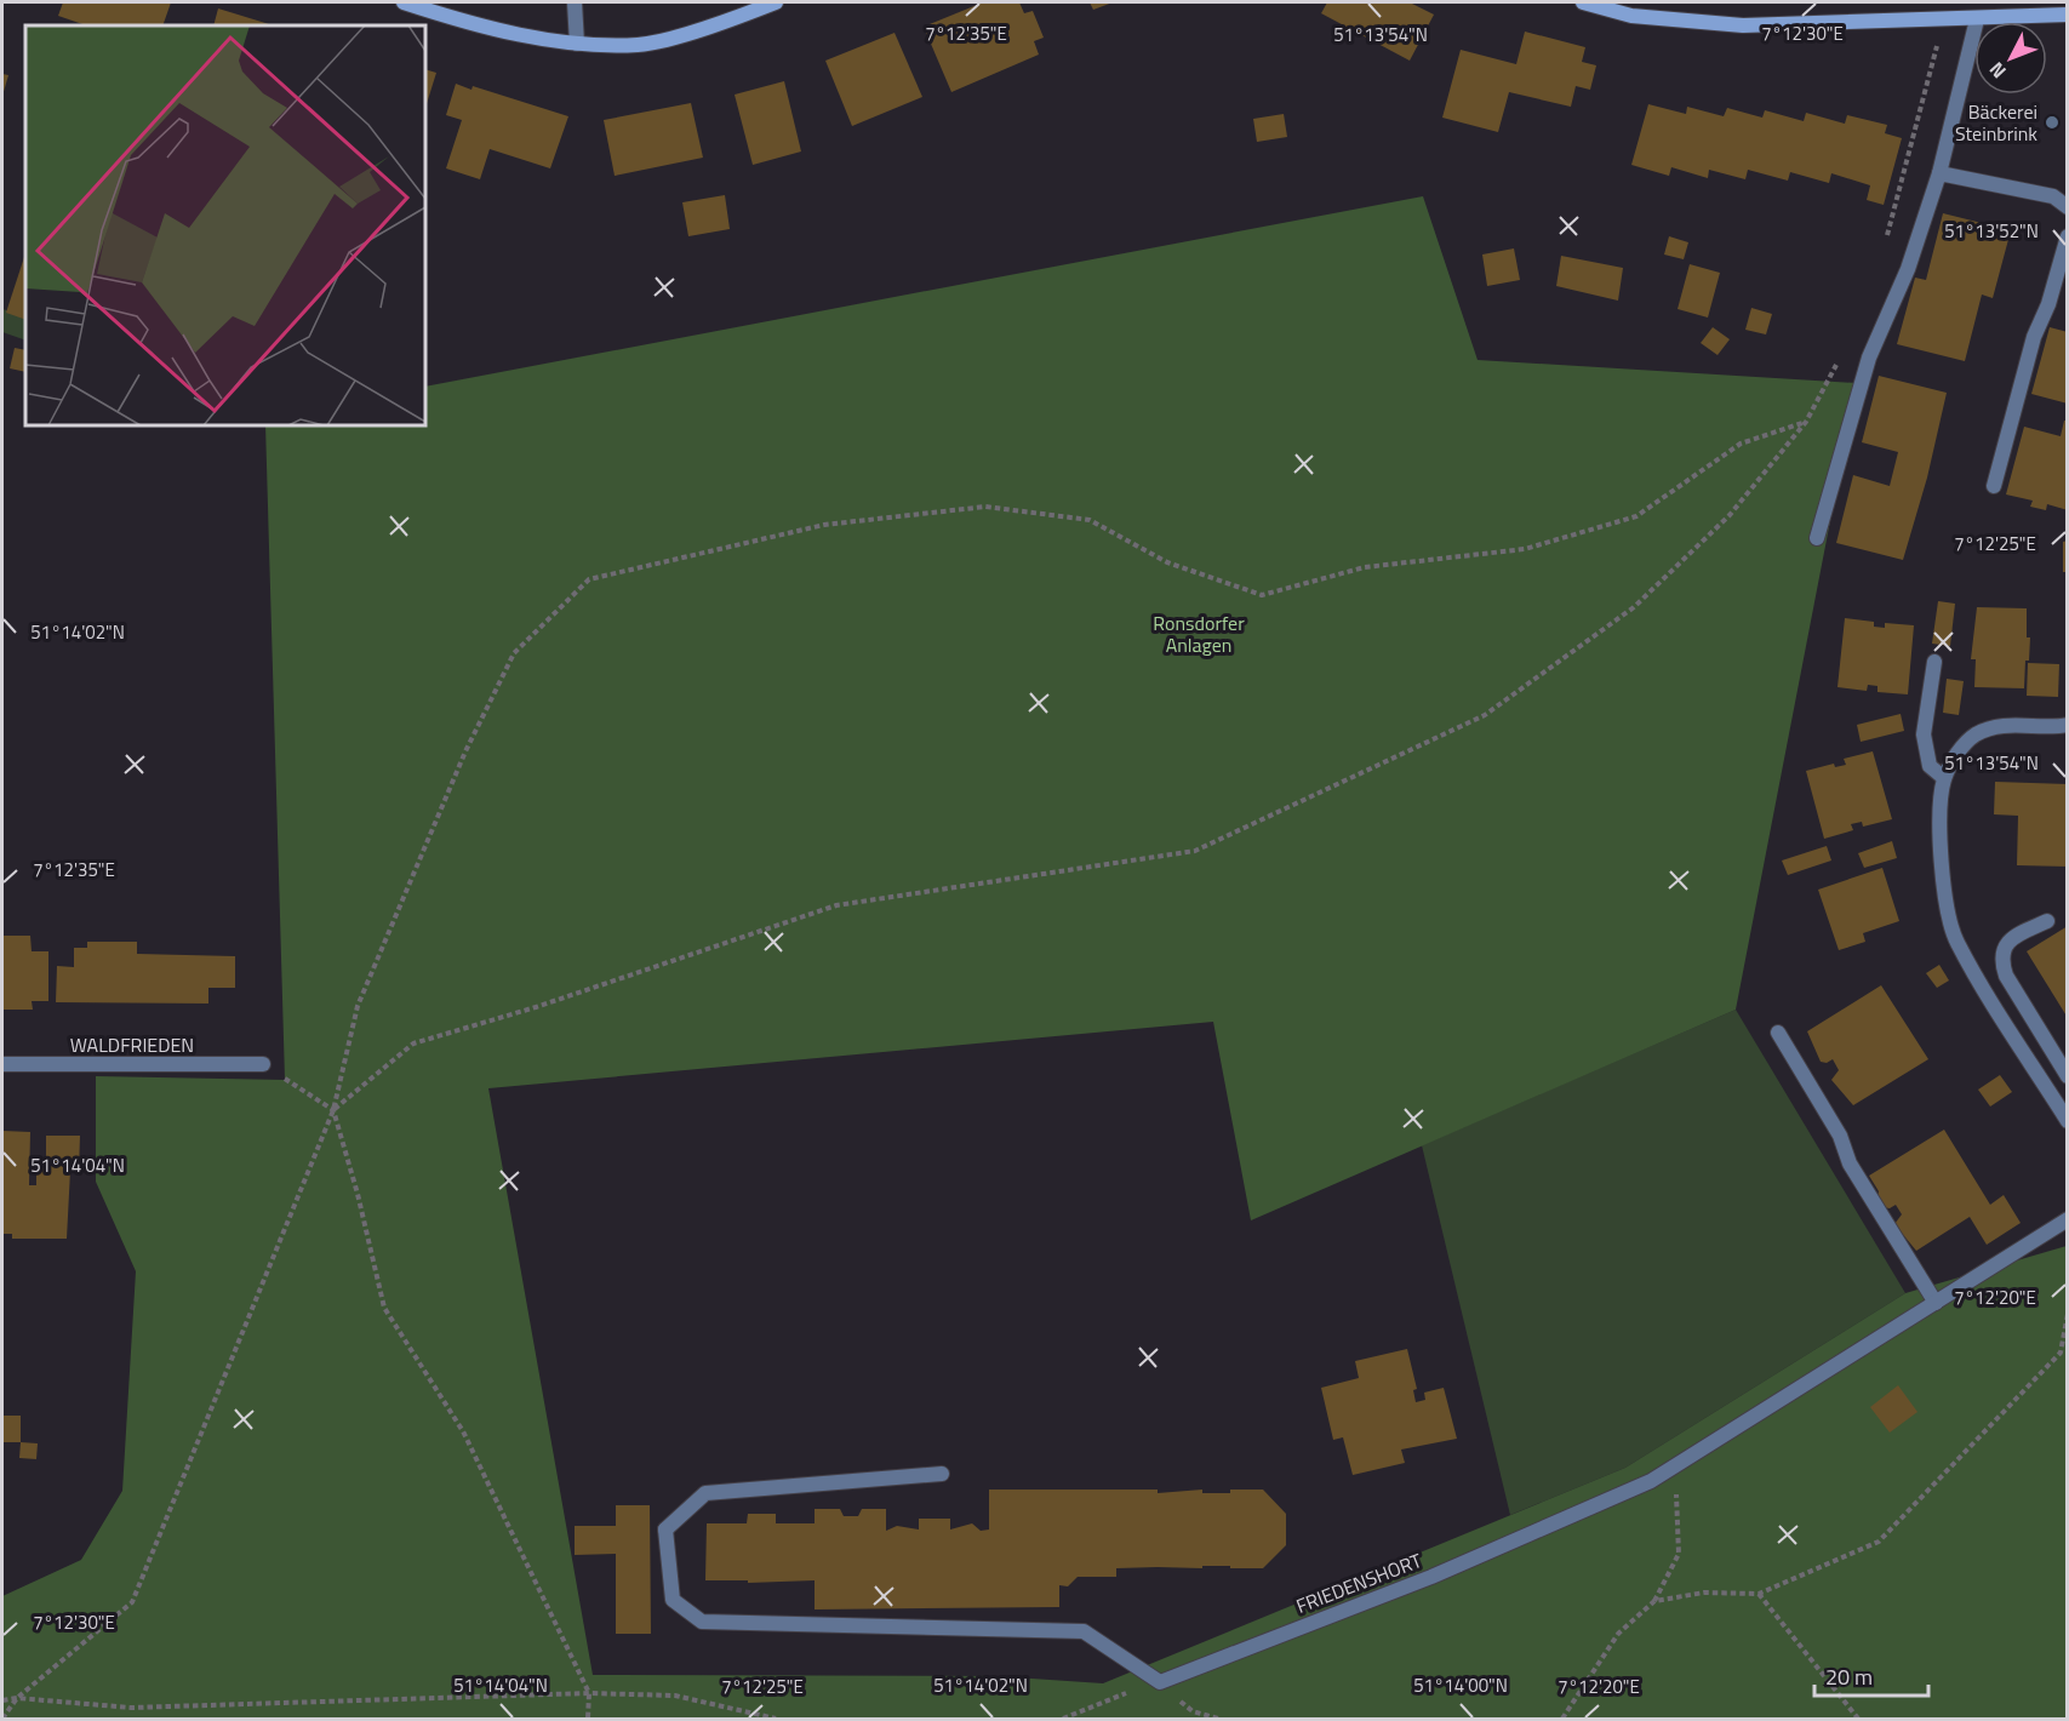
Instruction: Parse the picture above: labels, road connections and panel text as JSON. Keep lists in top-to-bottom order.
{
  "streets": {
    "street": ["WALDFRIEDEN", "FRIEDENSHORT"]
  },
  "parks": ["Ronsdorfer Anlagen"],
  "places": ["Bäckerei Steinbrink"],
  "scale_bar": "20 m",
  "north": "bottom left",
  "coordinates": [
    "7°12'35\"E",
    "7°12'30\"E",
    "51°13'54\"N",
    "51°13'52\"N",
    "7°12'25\"E",
    "51°14'02\"N",
    "51°14'04\"N",
    "7°12'20\"E",
    "51°14'00\"N"
  ]
}
